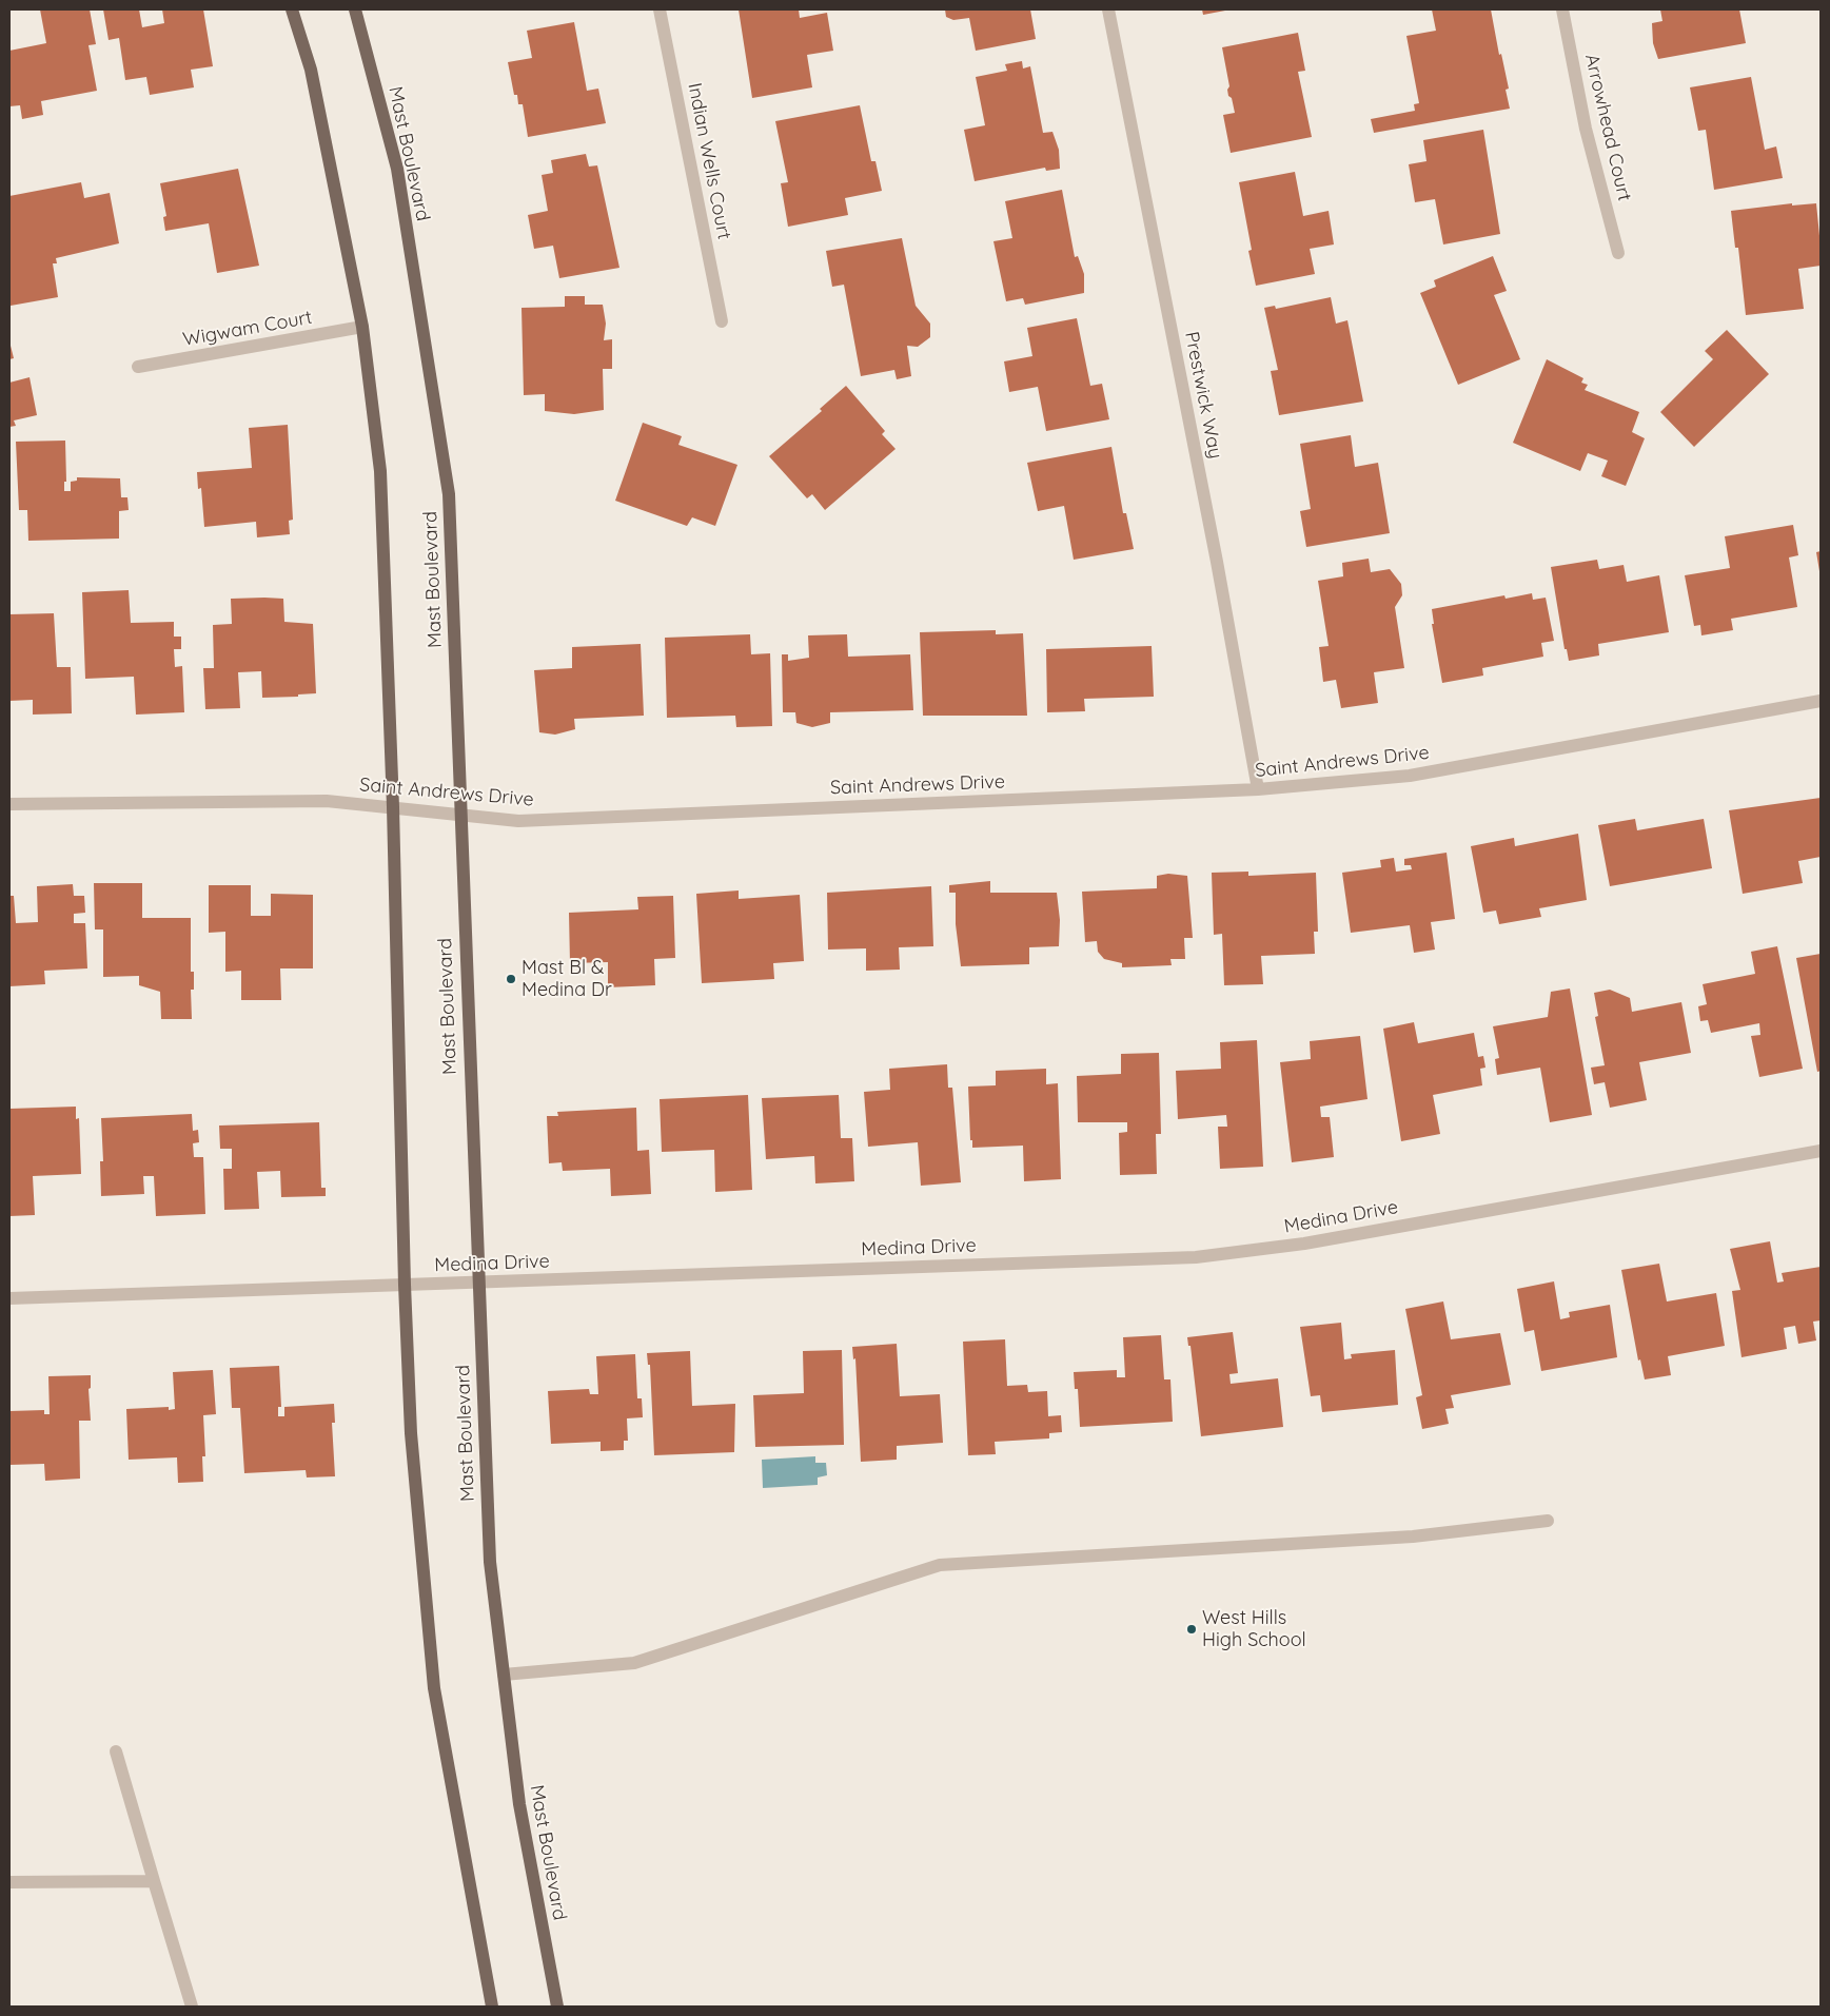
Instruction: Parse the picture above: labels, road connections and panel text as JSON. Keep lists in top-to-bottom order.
{
  "streets": {
    "main road": ["Mast Boulevard"],
    "street": [
      "Arrowhead Court",
      "Indian Wells Court",
      "Wigwam Court",
      "Prestwick Way",
      "Saint Andrews Drive",
      "Medina Drive"
    ]
  },
  "crossings": [
    ["Mast Boulevard", "Saint Andrews Drive"],
    ["Mast Boulevard", "Medina Drive"],
    ["Prestwick Way", "Saint Andrews Drive"]
  ],
  "places": ["Mast Bl & Medina Dr", "West Hills High School"]
}
